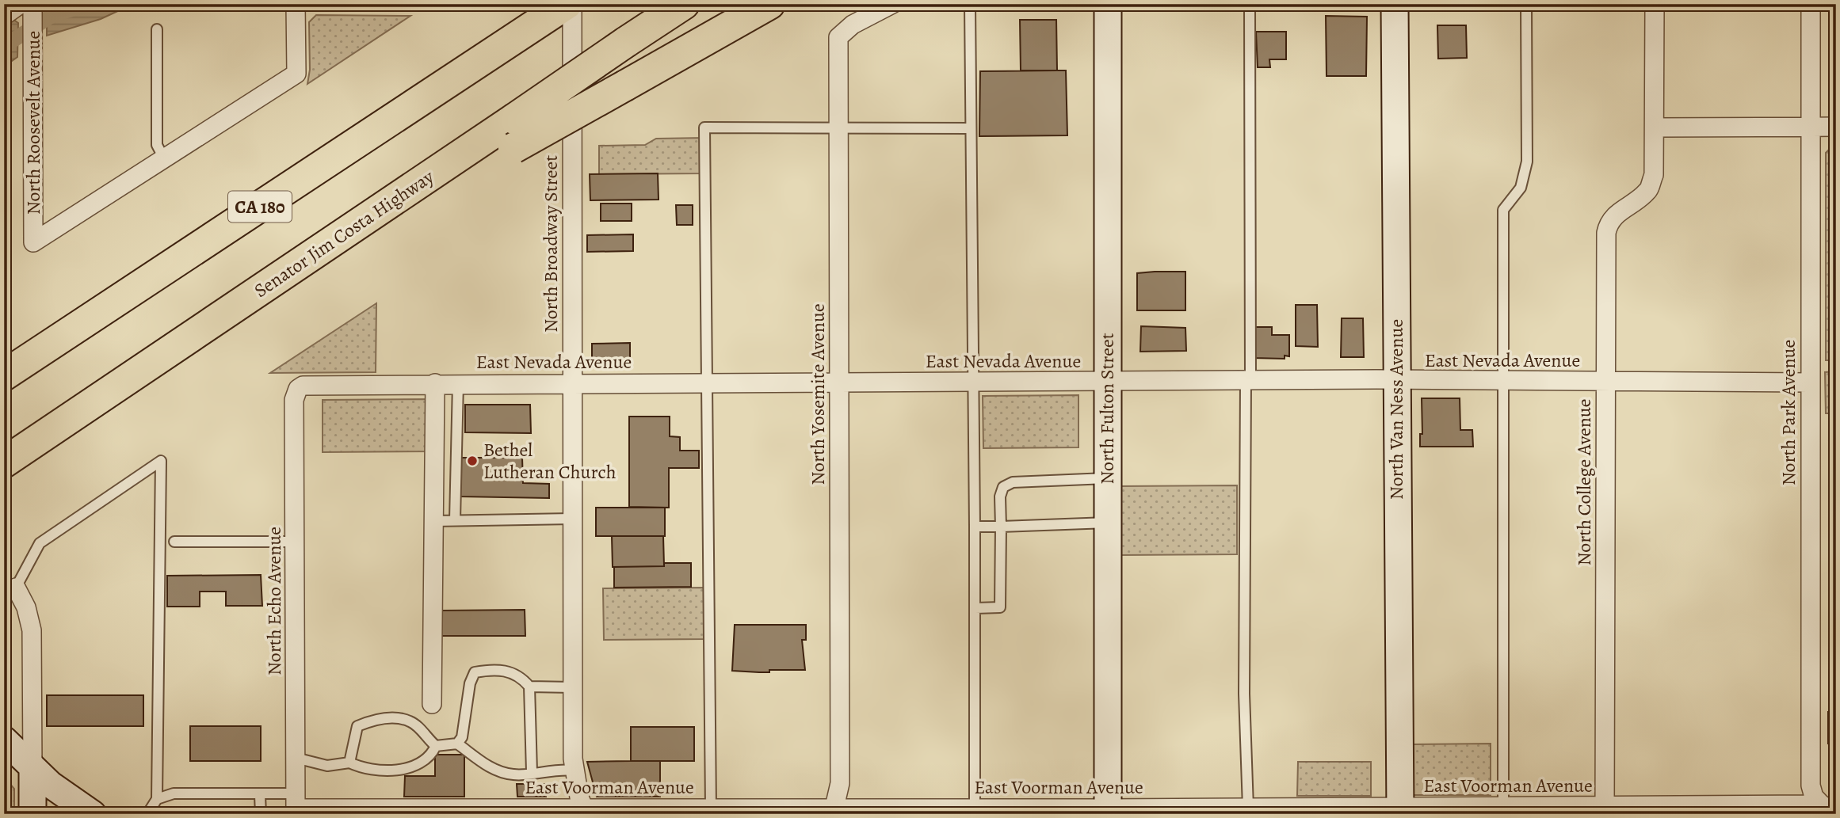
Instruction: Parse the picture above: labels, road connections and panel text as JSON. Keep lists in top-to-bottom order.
{
  "streets": {
    "highway": ["CA 180", "Senator Jim Costa Highway"],
    "main road": ["North Fulton Street", "North Van Ness Avenue"],
    "street": [
      "North Roosevelt Avenue",
      "North Broadway Street",
      "East Nevada Avenue",
      "North Yosemite Avenue",
      "North Park Avenue",
      "North College Avenue",
      "North Echo Avenue",
      "East Voorman Avenue"
    ]
  },
  "crossings": [
    ["North Broadway Street", "East Nevada Avenue"],
    ["North Broadway Street", "East Voorman Avenue"],
    ["East Nevada Avenue", "North Yosemite Avenue"],
    ["East Nevada Avenue", "North Fulton Street"],
    ["East Nevada Avenue", "North Van Ness Avenue"],
    ["East Nevada Avenue", "North Park Avenue"],
    ["East Nevada Avenue", "North College Avenue"],
    ["East Nevada Avenue", "North Echo Avenue"],
    ["North Yosemite Avenue", "East Voorman Avenue"],
    ["North Fulton Street", "East Voorman Avenue"],
    ["North Van Ness Avenue", "East Voorman Avenue"],
    ["North Park Avenue", "East Voorman Avenue"],
    ["North College Avenue", "East Voorman Avenue"],
    ["North Echo Avenue", "East Voorman Avenue"]
  ],
  "places": ["Bethel Lutheran Church"]
}
